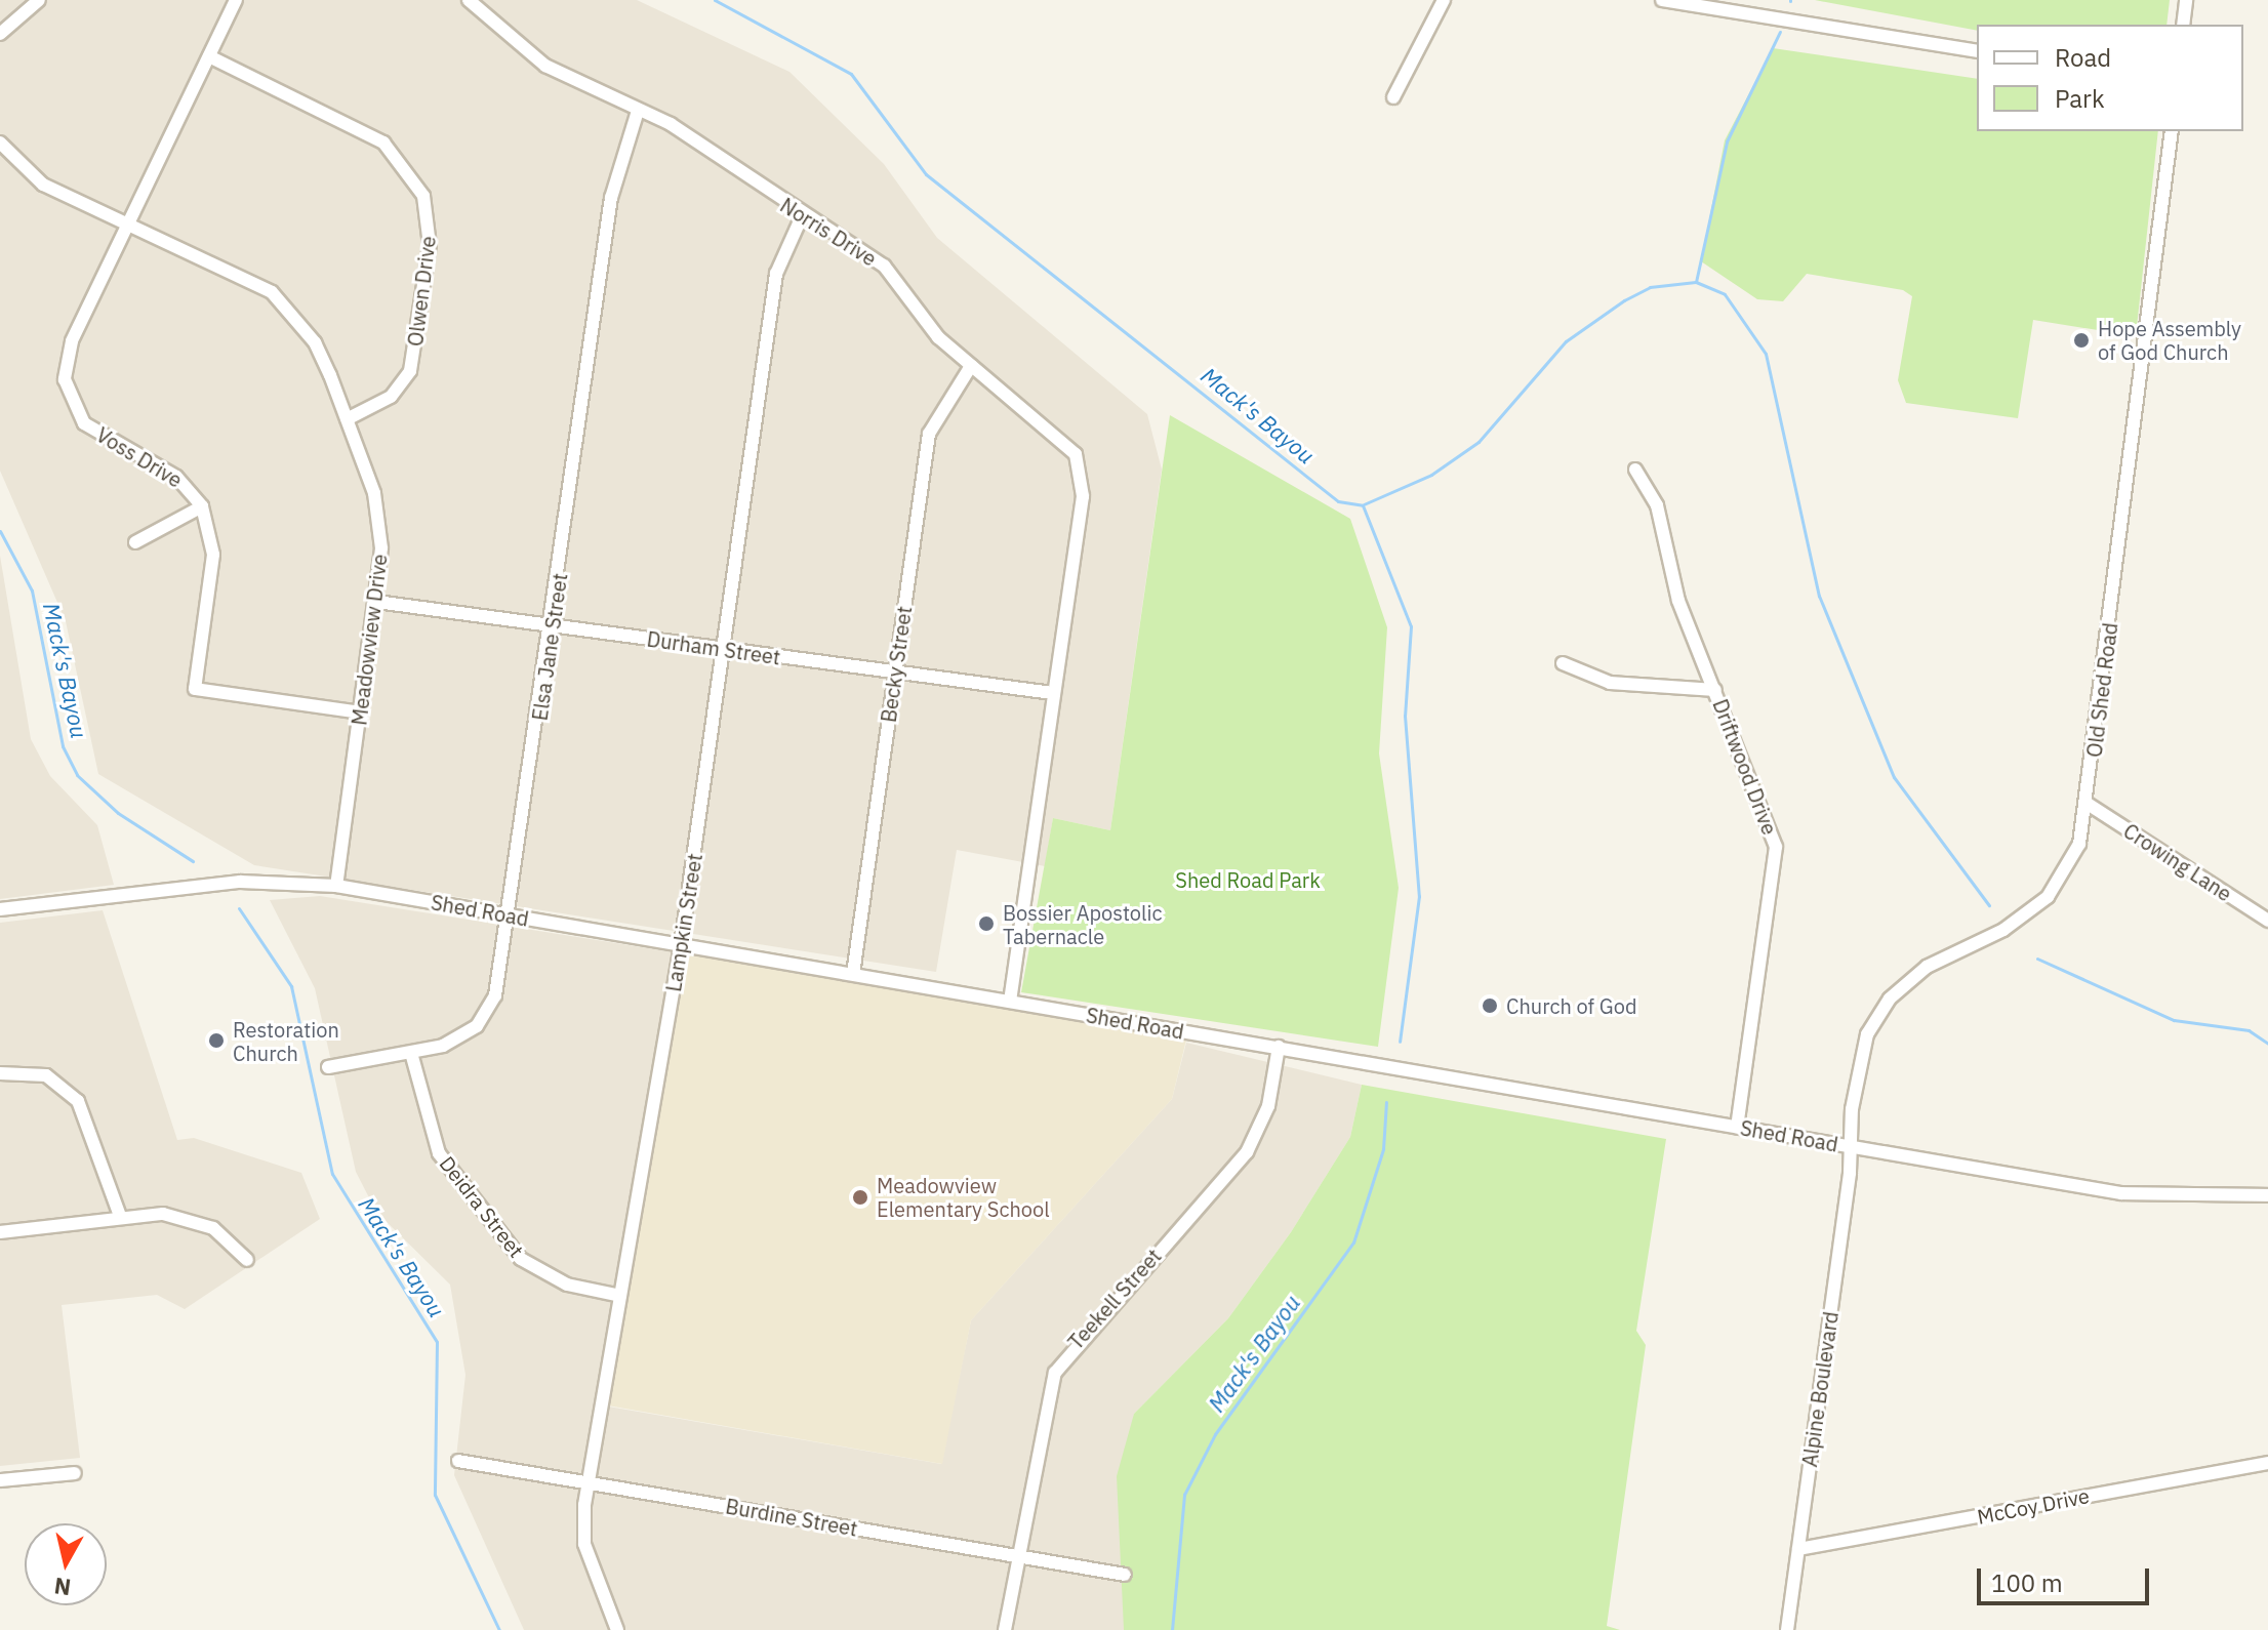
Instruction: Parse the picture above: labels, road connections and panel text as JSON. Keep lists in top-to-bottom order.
{
  "streets": {
    "street": [
      "Norris Drive",
      "Olwen Drive",
      "Voss Drive",
      "Meadowview Drive",
      "Elsa Jane Street",
      "Durham Street",
      "Becky Street",
      "Old Shed Road",
      "Driftwood Drive",
      "Crowing Lane",
      "Shed Road",
      "Lampkin Street",
      "Deidra Street",
      "Teekell Street",
      "Alpine Boulevard",
      "McCoy Drive",
      "Burdine Street"
    ]
  },
  "crossings": [
    ["Norris Drive", "Elsa Jane Street"],
    ["Norris Drive", "Durham Street"],
    ["Norris Drive", "Becky Street"],
    ["Norris Drive", "Shed Road"],
    ["Norris Drive", "Lampkin Street"],
    ["Olwen Drive", "Voss Drive"],
    ["Olwen Drive", "Meadowview Drive"],
    ["Voss Drive", "Meadowview Drive"],
    ["Meadowview Drive", "Durham Street"],
    ["Meadowview Drive", "Shed Road"],
    ["Elsa Jane Street", "Durham Street"],
    ["Elsa Jane Street", "Shed Road"],
    ["Elsa Jane Street", "Deidra Street"],
    ["Durham Street", "Becky Street"],
    ["Durham Street", "Lampkin Street"],
    ["Becky Street", "Shed Road"],
    ["Old Shed Road", "Crowing Lane"],
    ["Old Shed Road", "Shed Road"],
    ["Old Shed Road", "Alpine Boulevard"],
    ["Driftwood Drive", "Shed Road"],
    ["Shed Road", "Lampkin Street"],
    ["Shed Road", "Teekell Street"],
    ["Shed Road", "Alpine Boulevard"],
    ["Lampkin Street", "Deidra Street"],
    ["Lampkin Street", "Burdine Street"],
    ["Teekell Street", "Burdine Street"],
    ["Alpine Boulevard", "McCoy Drive"]
  ],
  "water": ["Mack's Bayou"],
  "parks": ["Shed Road Park"],
  "places": [
    "Hope Assembly of God Church",
    "Bossier Apostolic Tabernacle",
    "Church of God",
    "Restoration Church",
    "Meadowview Elementary School"
  ],
  "legend": ["Road", "Park"],
  "scale_bar": "100 m",
  "north": "bottom"
}
